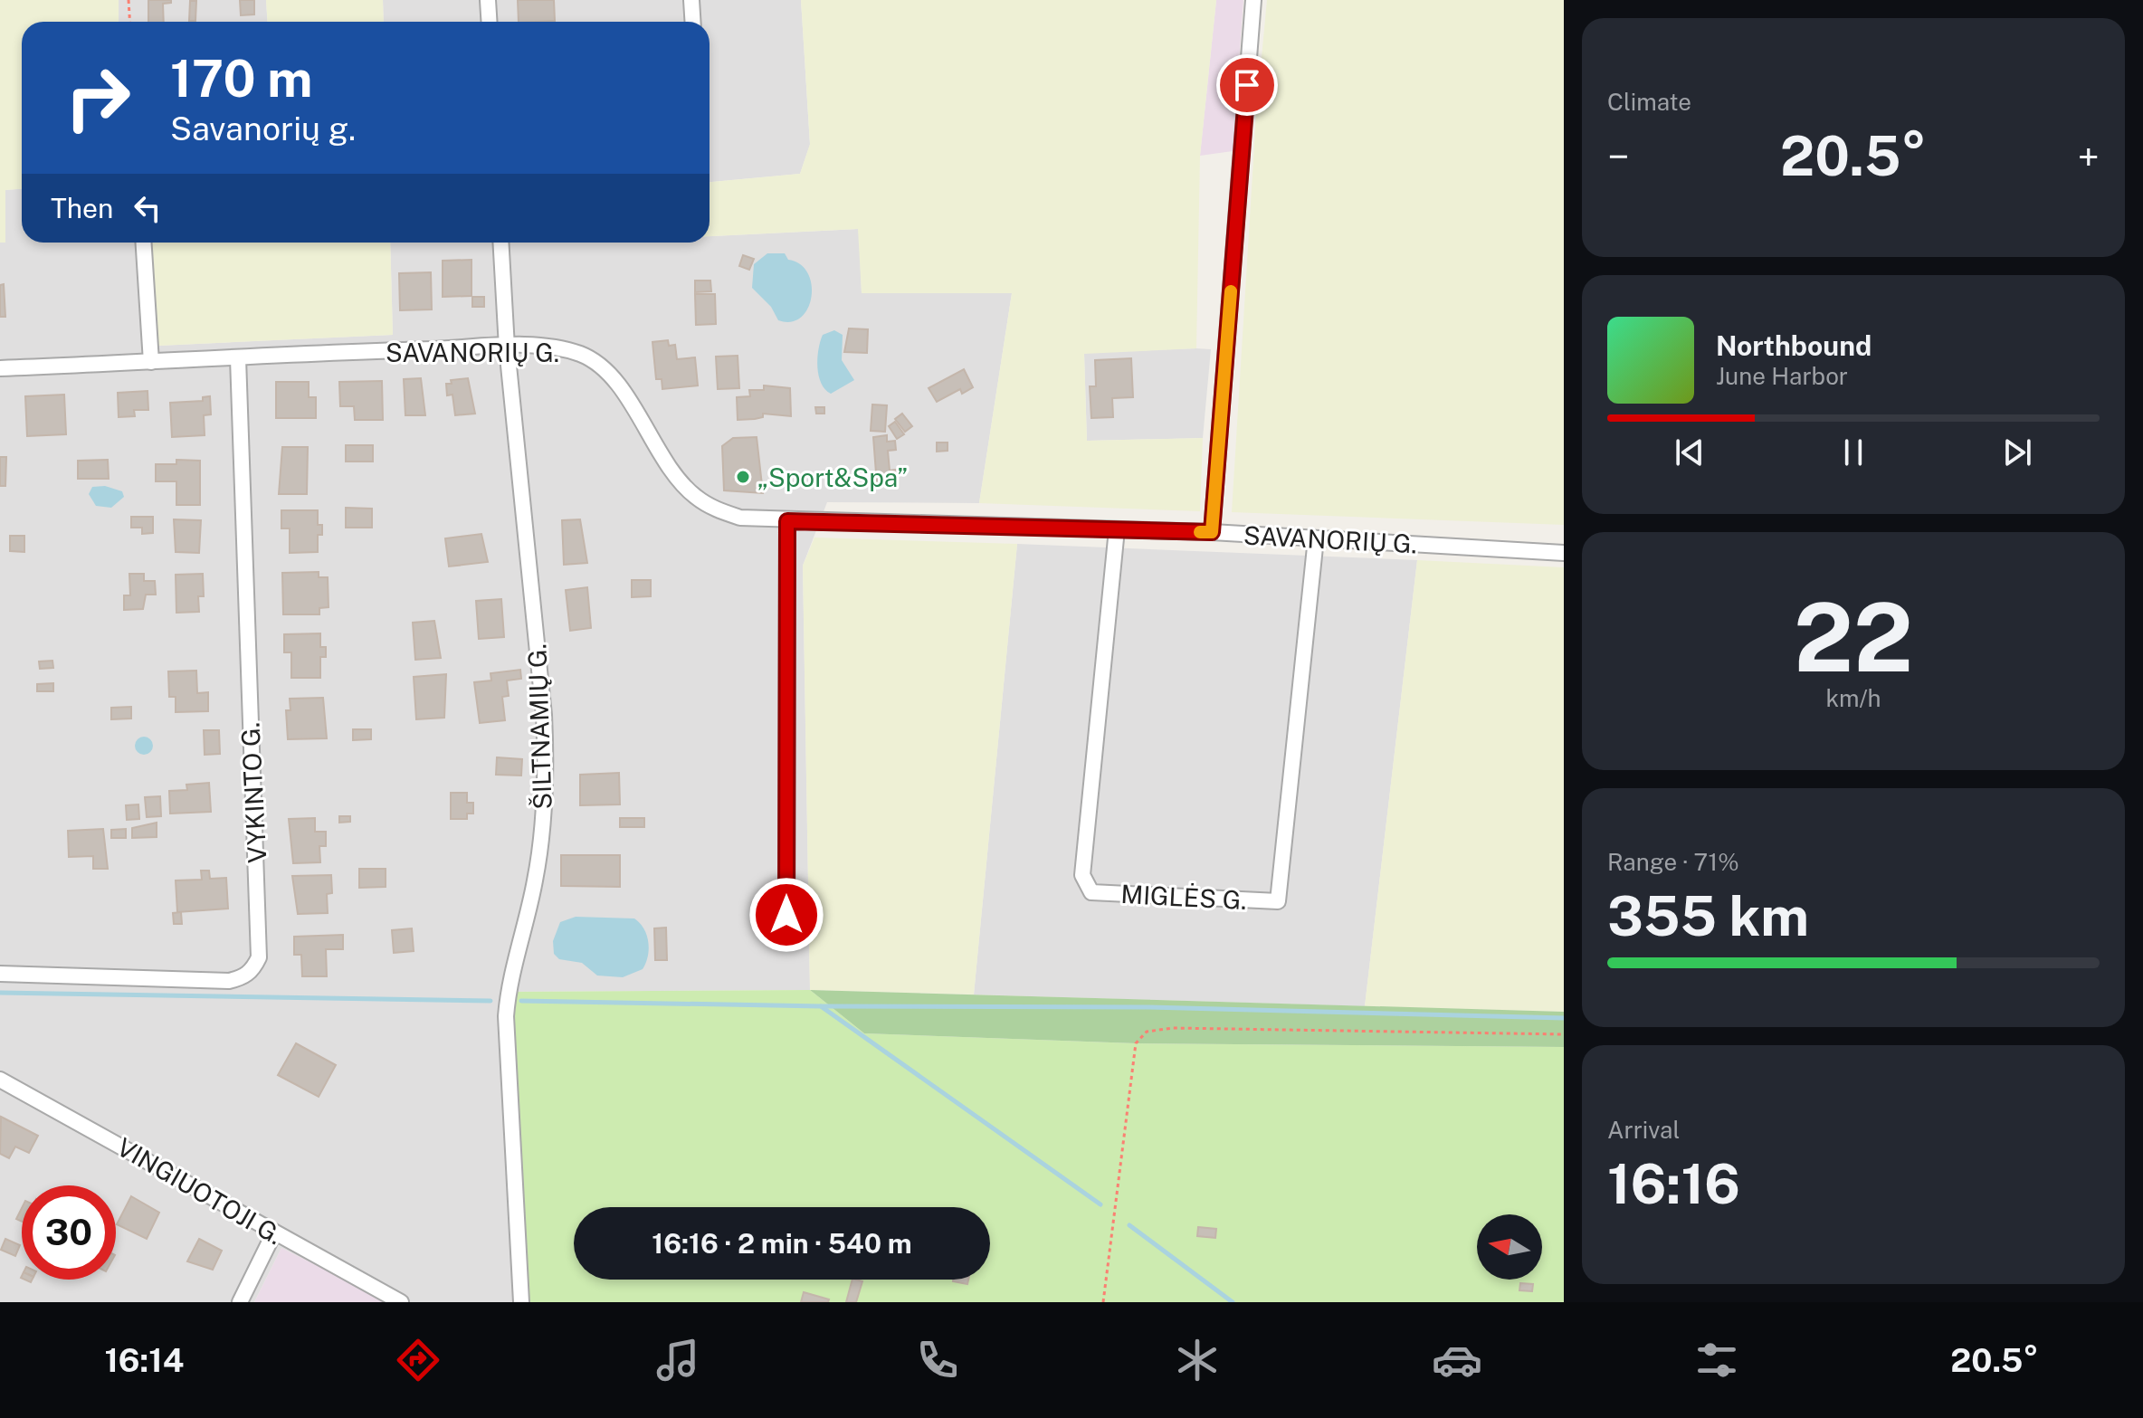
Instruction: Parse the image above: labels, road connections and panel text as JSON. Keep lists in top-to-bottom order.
{
  "streets": {
    "street": [
      "SAVANORIŲ G.",
      "ŠILTNAMIŲ G.",
      "VYKINTO G.",
      "MIGLĖS G.",
      "VINGIUOTOJI G."
    ]
  },
  "crossings": [
    ["SAVANORIŲ G.", "ŠILTNAMIŲ G."],
    ["SAVANORIŲ G.", "VYKINTO G."],
    ["SAVANORIŲ G.", "MIGLĖS G."]
  ],
  "places": ["„Sport&Spa”"],
  "north": "left",
  "page": {
    "tile": [
      "Climate",
      ["22", "km/h"],
      ["Range · 71%", "355 km"],
      ["Arrival", "16:16"]
    ],
    "turn": ["170 m", "Savanorių g."],
    "heat": ["−", "20.5°", "+"],
    "then": "Then",
    "song": ["Northbound", "June Harbor"],
    "limit": "30",
    "trip": "16:16 · 2 min · 540 m",
    "tabs": ["16:14", "20.5°"]
  }
}
